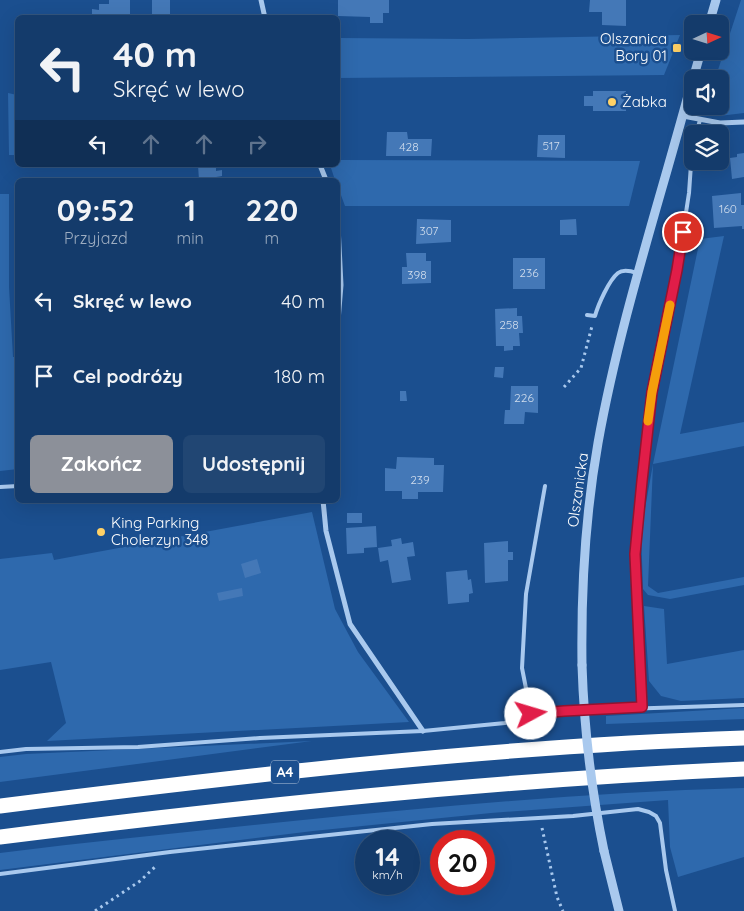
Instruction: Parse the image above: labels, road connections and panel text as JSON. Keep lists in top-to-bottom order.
{
  "streets": {
    "highway": ["A4"],
    "street": ["Olszanicka"]
  },
  "places": {
    "transit": ["Olszanica Bory 01"],
    "other": ["Żabka", "King Parking Cholerzyn 348"]
  },
  "house_numbers": [
    "517",
    "428",
    "160",
    "307",
    "236",
    "398",
    "258",
    "226",
    "239"
  ],
  "north": "right",
  "page": {
    "turn": ["40 m", "Skręć w lewo"],
    "eta": [
      "09:52",
      "Przyjazd",
      "1",
      "min",
      "220",
      "m"
    ],
    "list": [
      {
        "name": "Skręć w lewo",
        "value": "40 m"
      },
      {
        "name": "Cel podróży",
        "value": "180 m"
      }
    ],
    "buttons": ["Zakończ", "Udostępnij"],
    "speed": "14 km/h",
    "limit": "20"
  }
}
